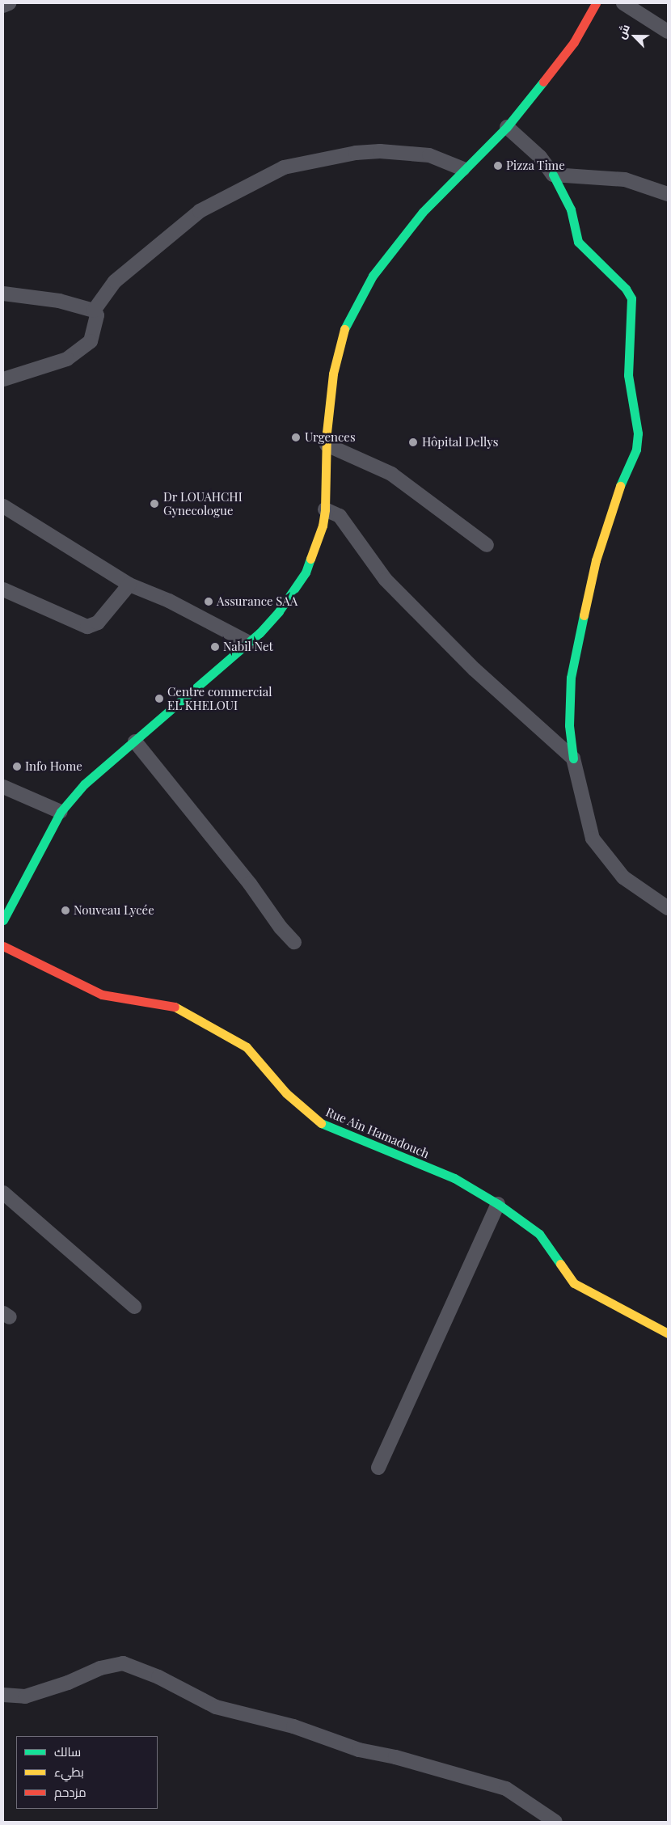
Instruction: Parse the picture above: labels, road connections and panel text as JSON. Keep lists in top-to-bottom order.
{
  "streets": {
    "street": ["Rue Ain Hamadouch"]
  },
  "places": [
    "Pizza Time",
    "Urgences",
    "Hôpital Dellys",
    "Dr LOUAHCHI Gynecologue",
    "Assurance SAA",
    "Nabil Net",
    "Centre commercial EL KHELOUI",
    "Info Home",
    "Nouveau Lycée"
  ],
  "legend": ["سالك", "بطيء", "مزدحم"],
  "north": "top left"
}
